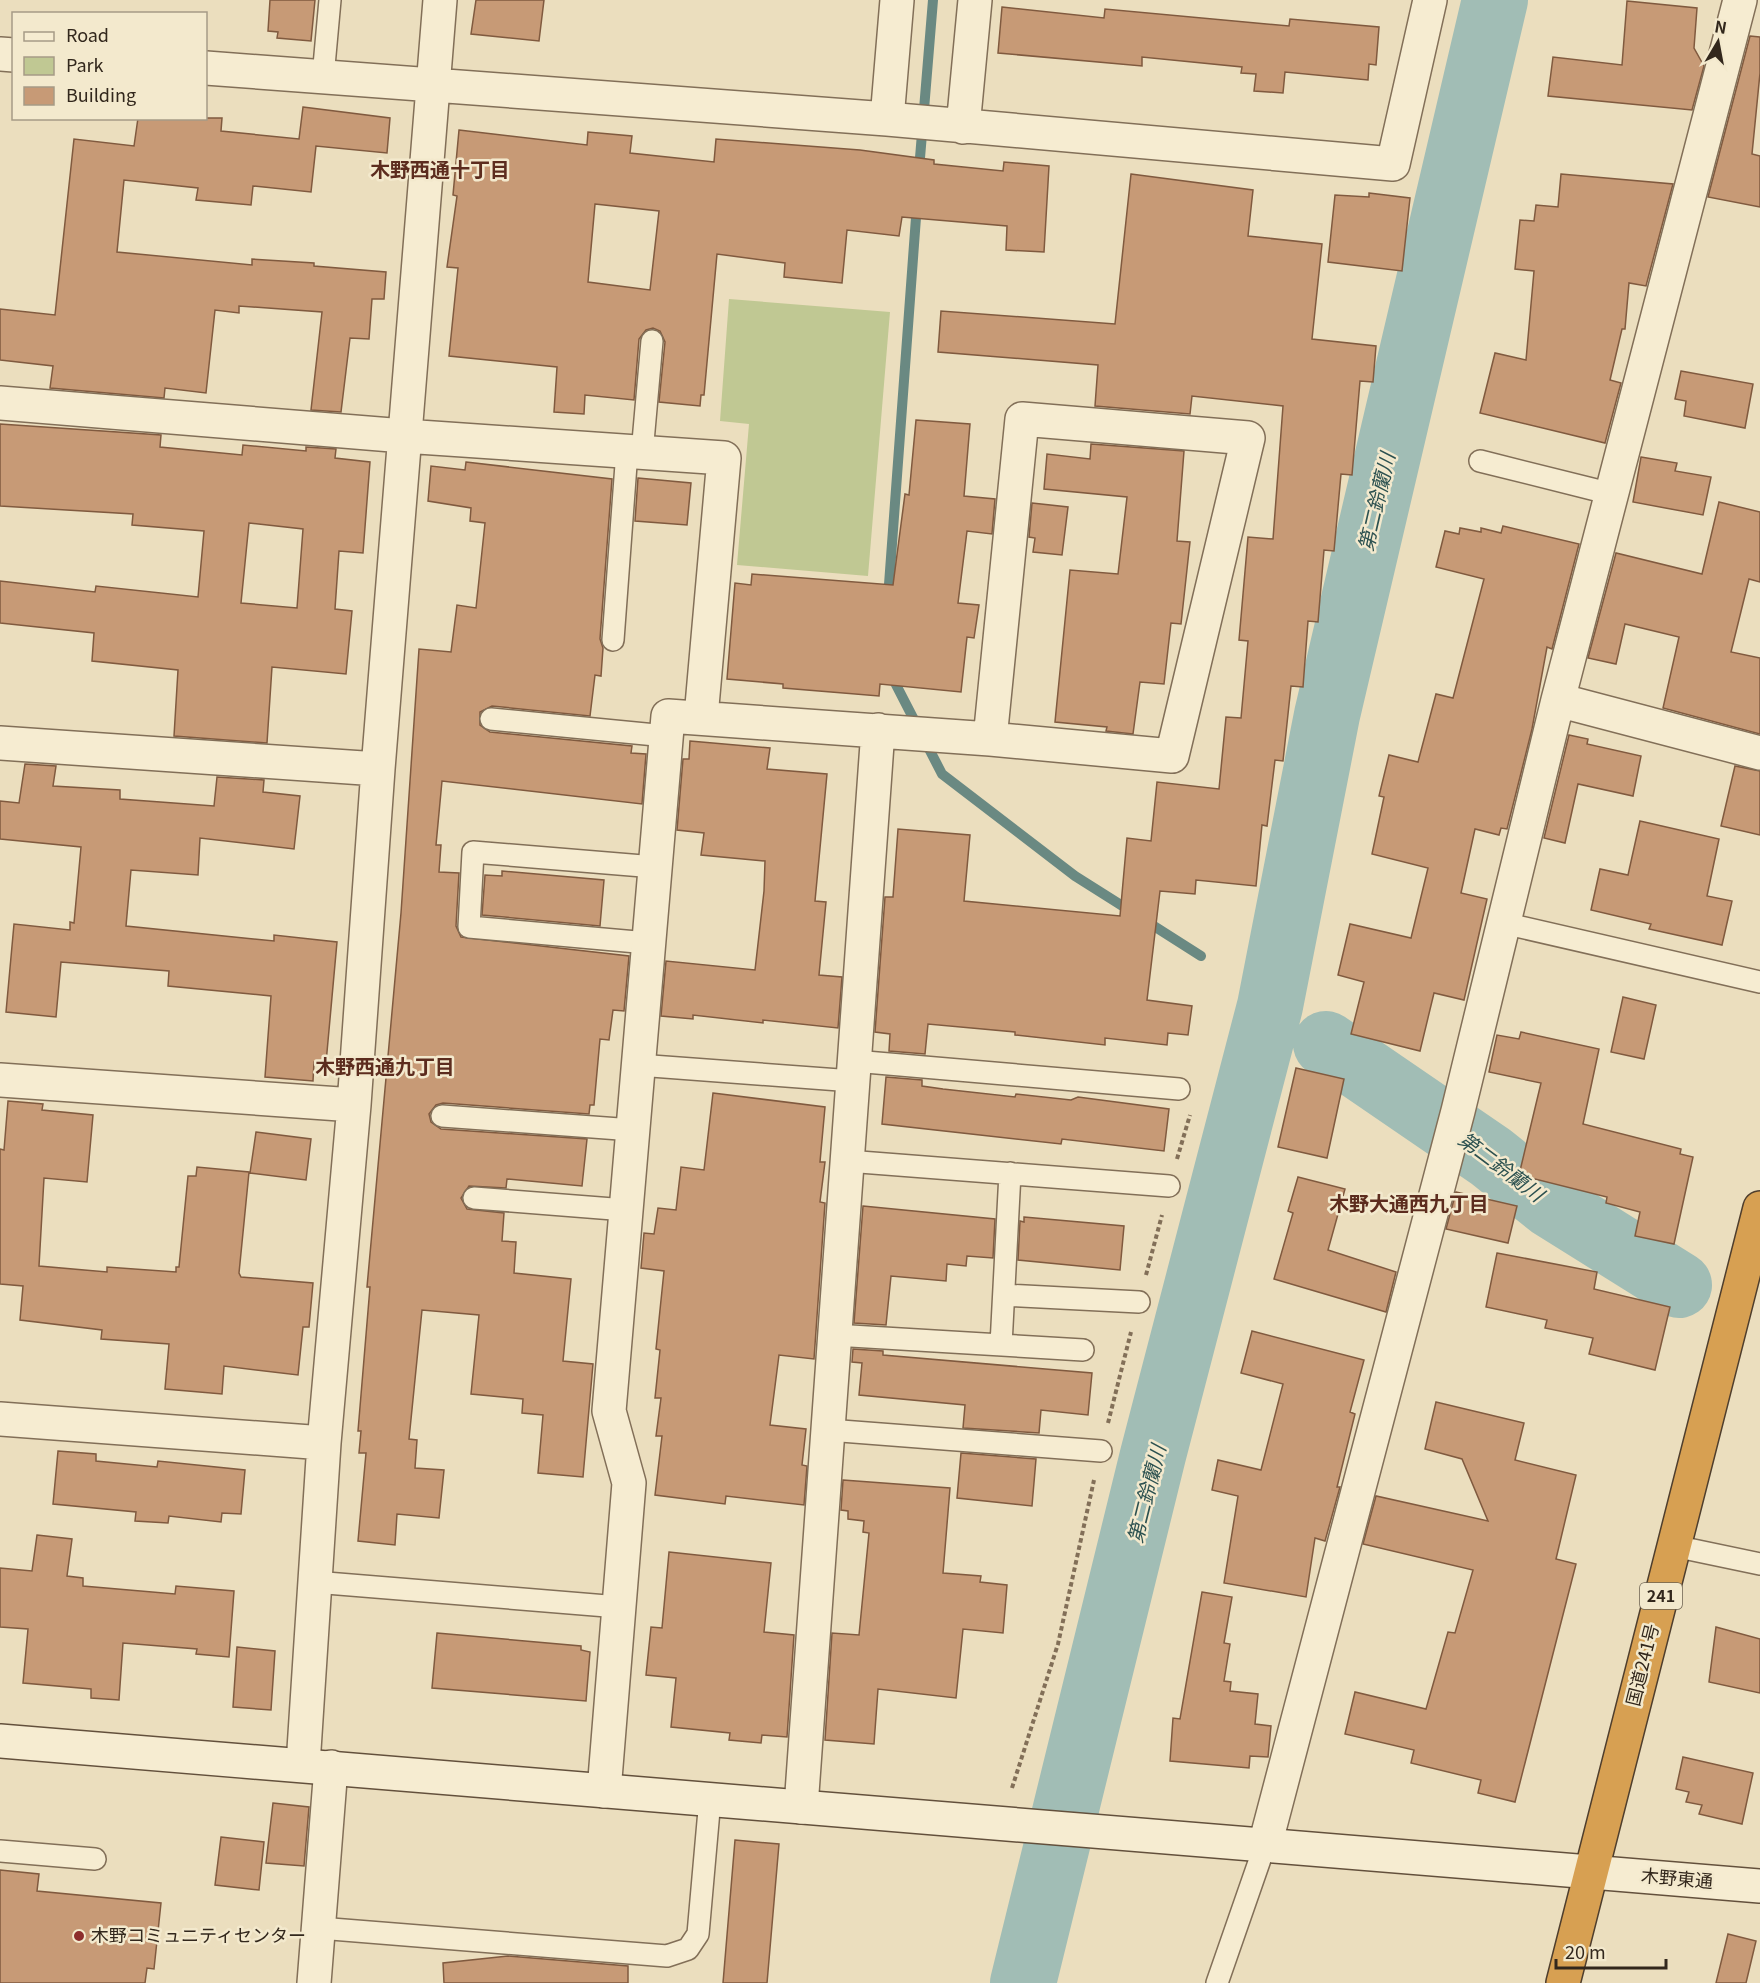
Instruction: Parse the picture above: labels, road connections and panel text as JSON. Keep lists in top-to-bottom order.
{
  "streets": {
    "highway": ["241", "国道241号"],
    "street": ["木野東通"]
  },
  "crossings": [
    ["国道241号", "木野東通"]
  ],
  "districts": ["木野西通十丁目", "木野西通九丁目", "木野大通西九丁目"],
  "water": ["第二鈴蘭川"],
  "places": ["木野コミュニティセンター"],
  "legend": ["Road", "Park", "Building"],
  "scale_bar": "20 m",
  "north": "top"
}
